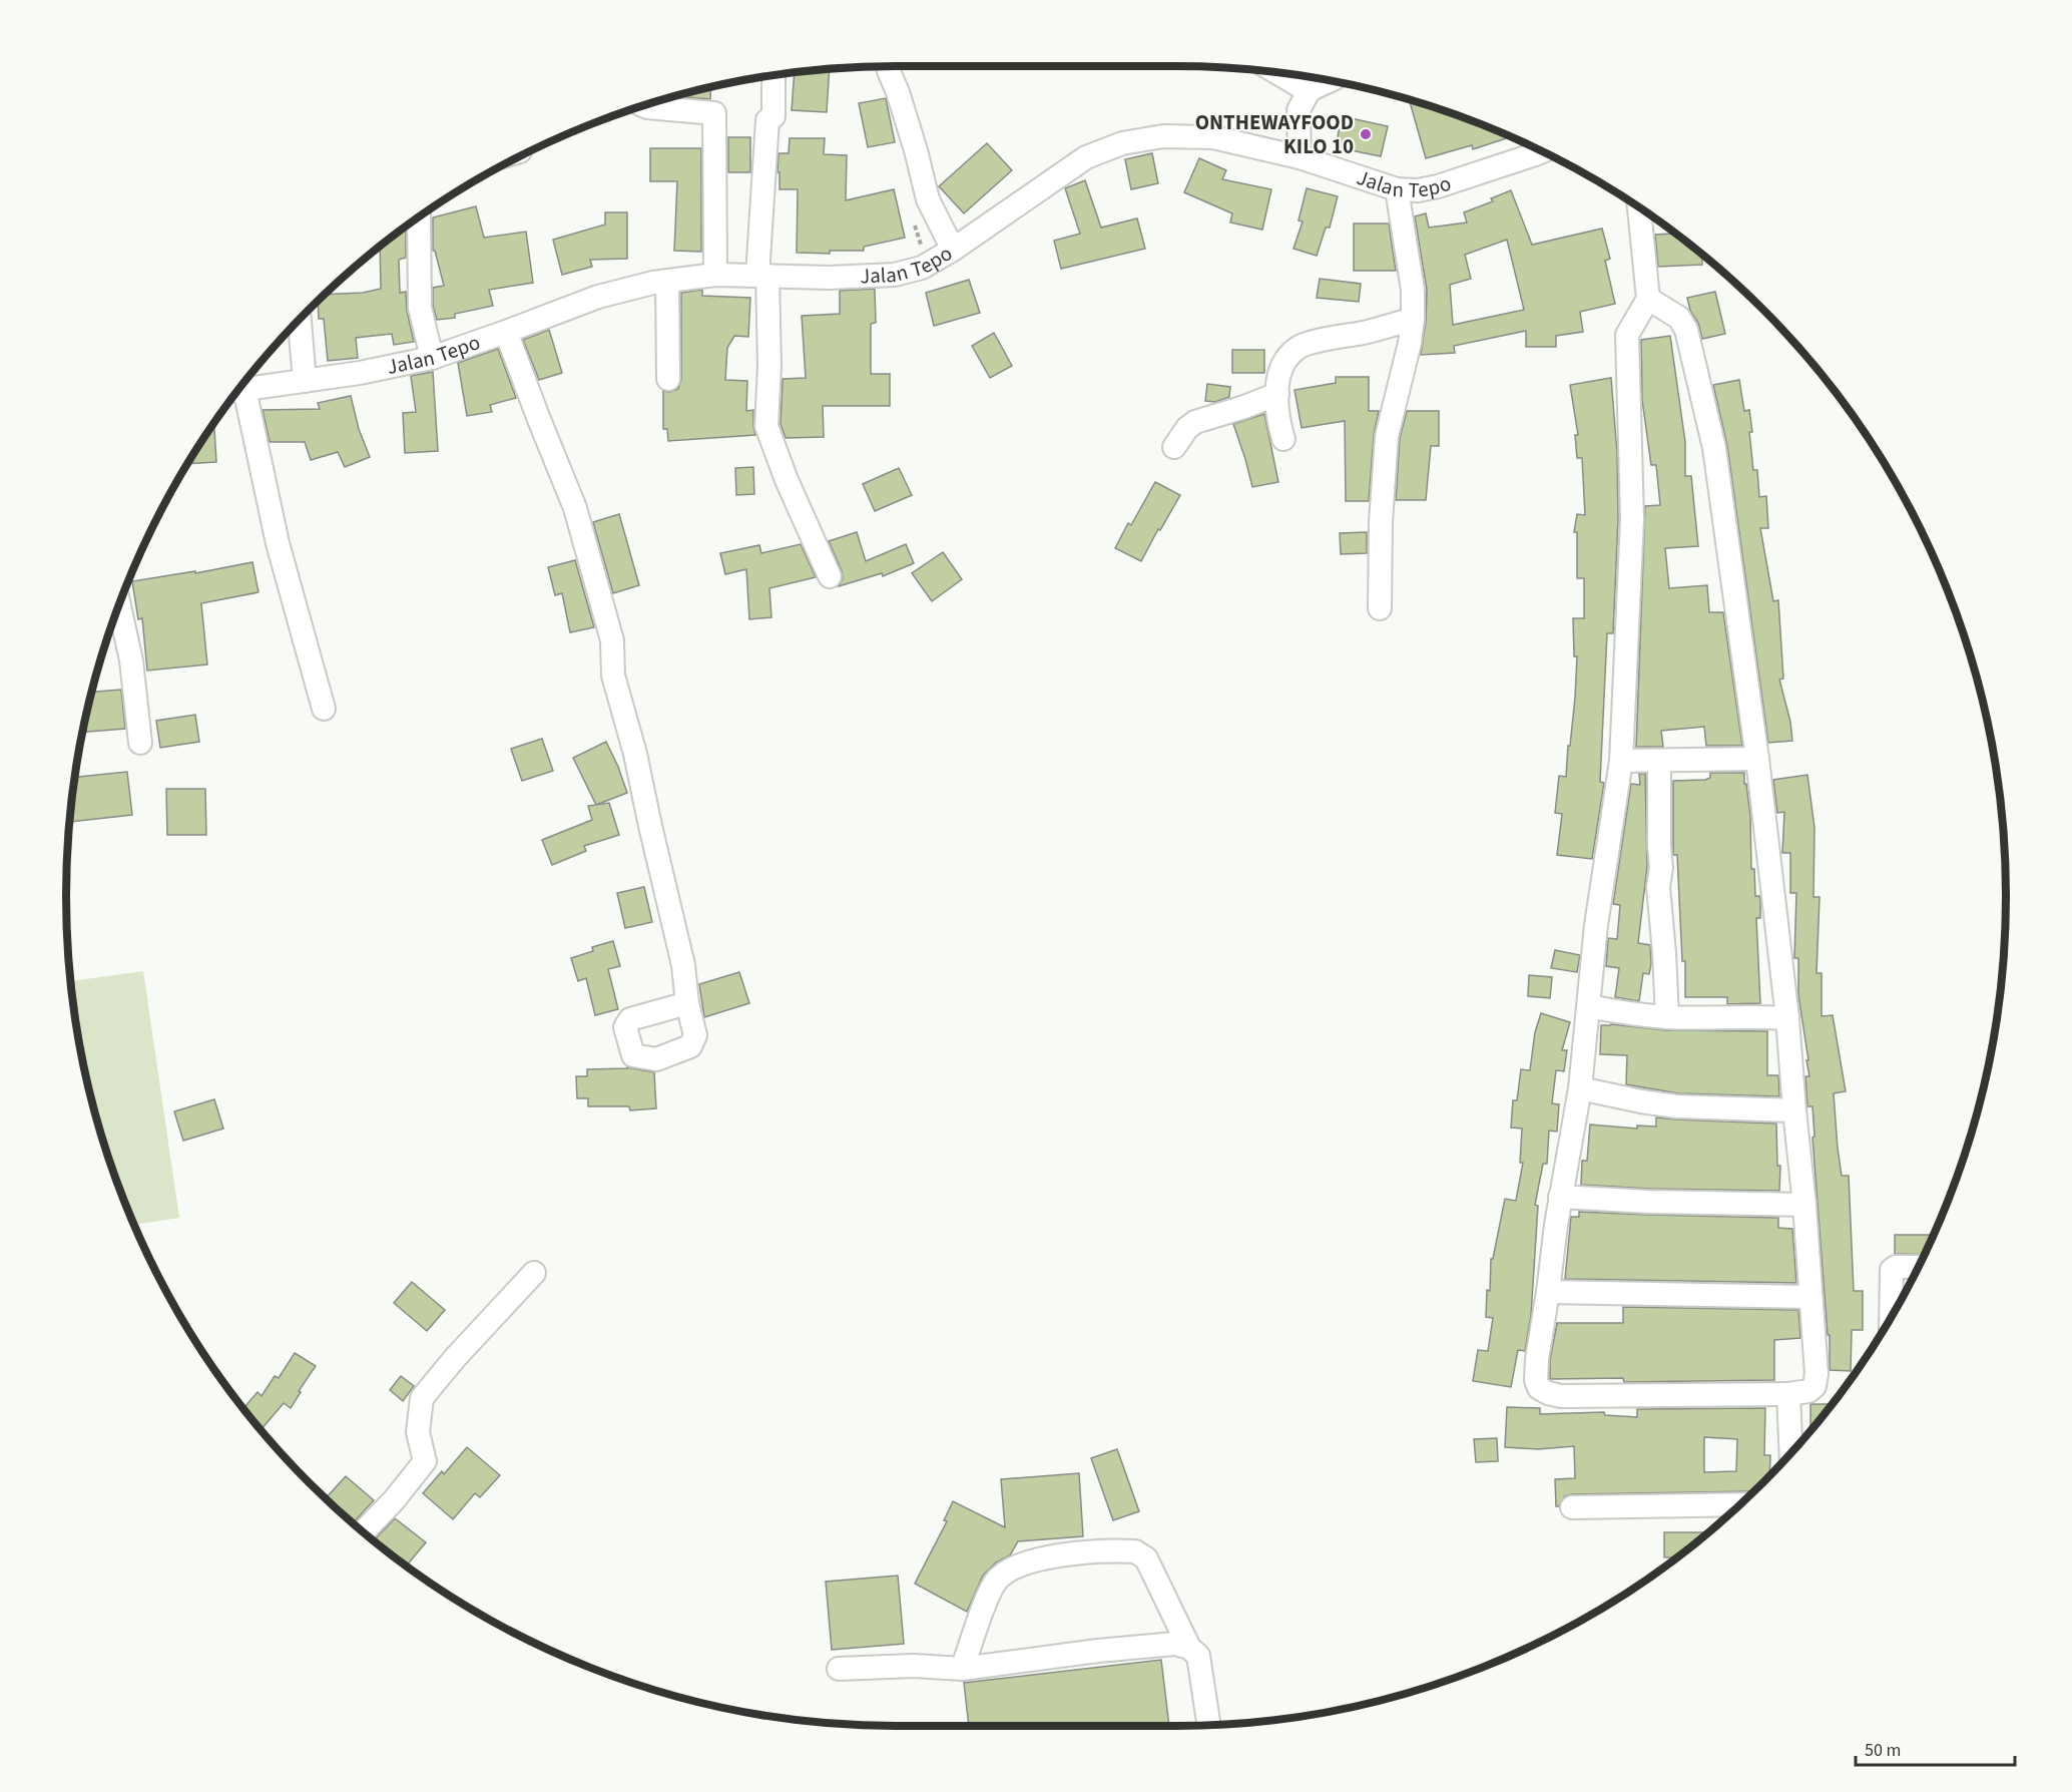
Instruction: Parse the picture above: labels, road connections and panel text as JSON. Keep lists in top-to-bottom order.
{
  "streets": {
    "street": ["Jalan Tepo"]
  },
  "places": ["ONTHEWAYFOOD KILO 10"],
  "scale_bar": "50 m"
}
